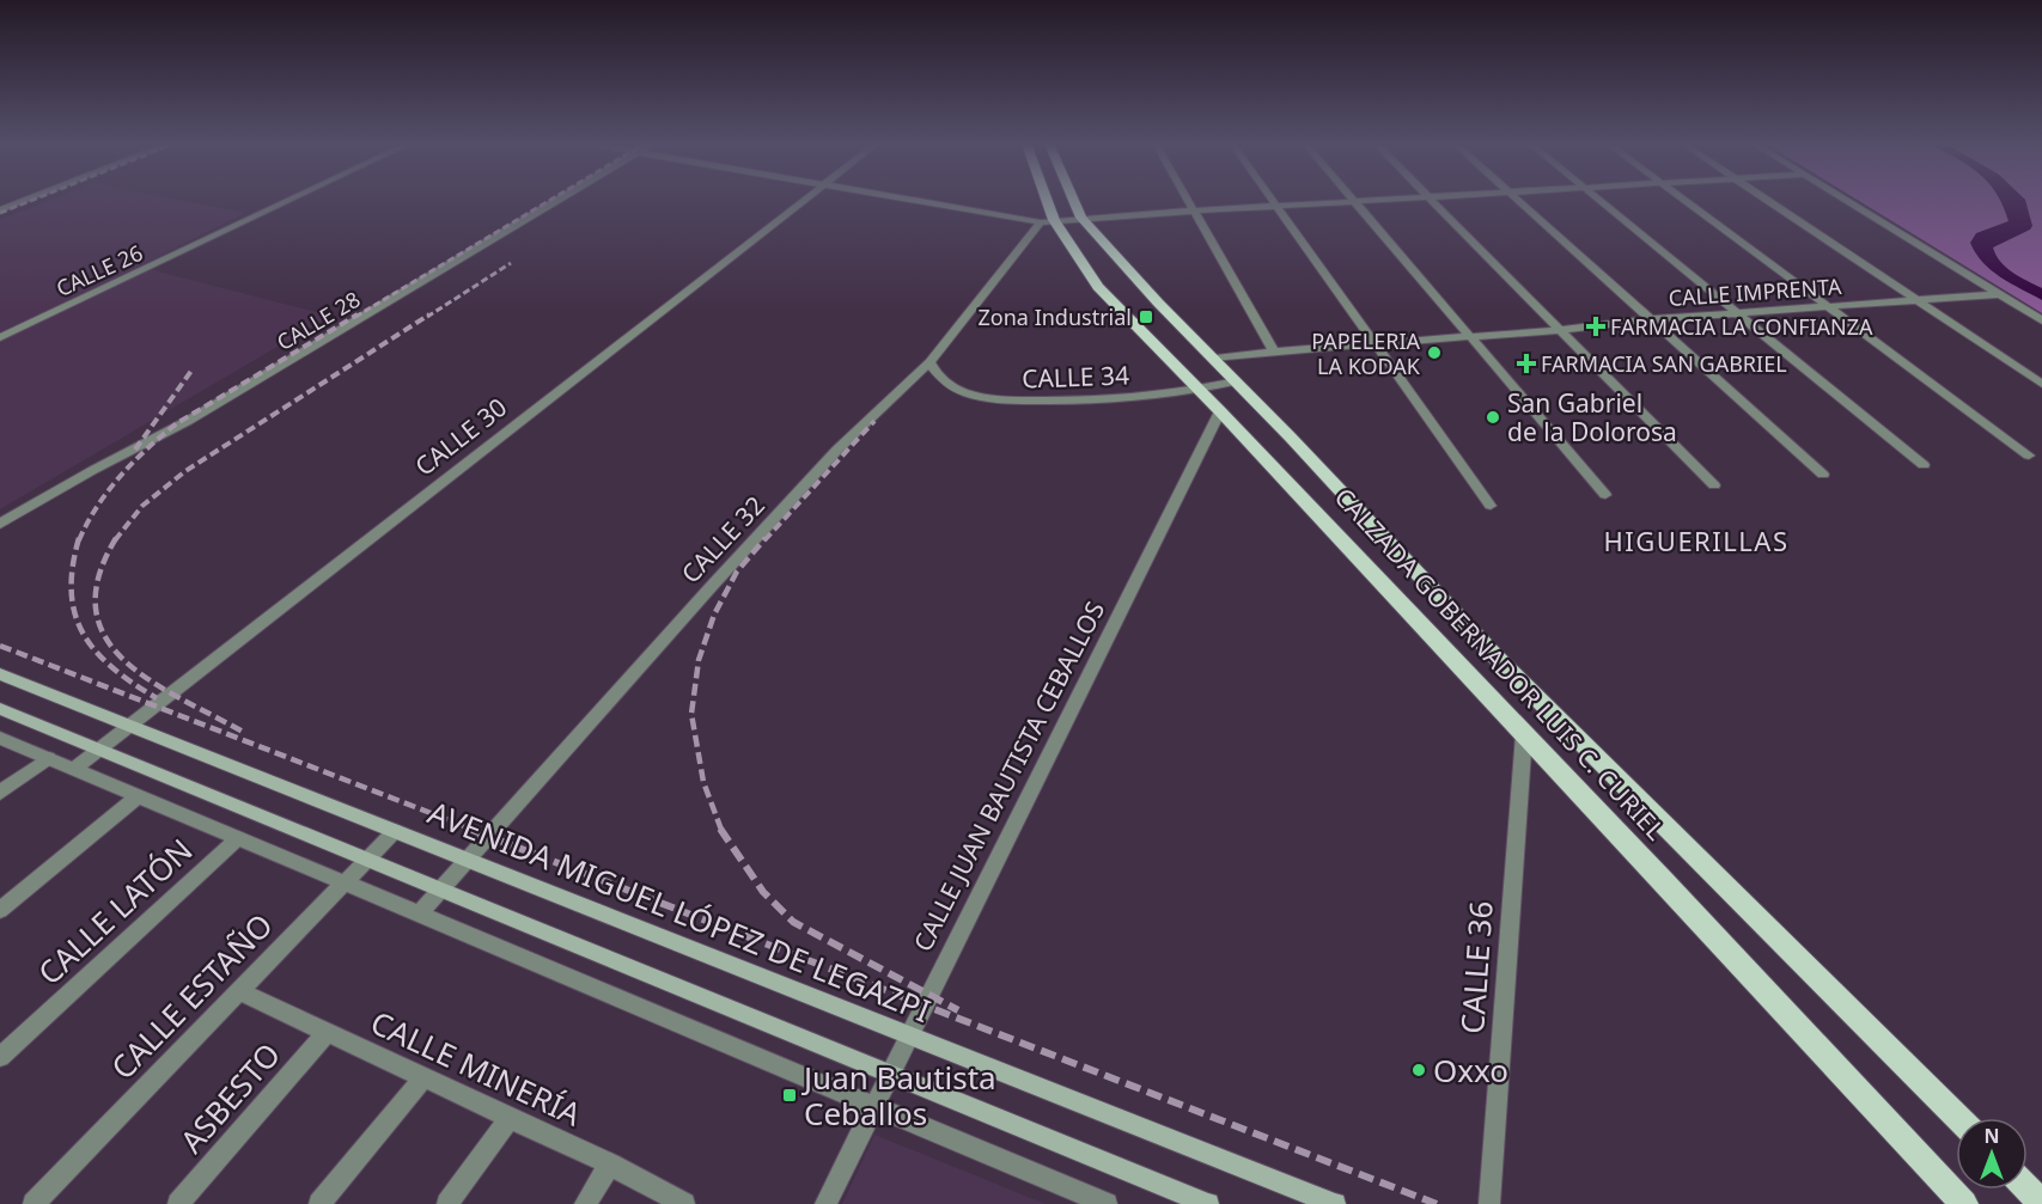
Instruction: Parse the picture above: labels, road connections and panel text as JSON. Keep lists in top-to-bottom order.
{
  "streets": {
    "main road": ["CALZADA GOBERNADOR LUIS C. CURIEL", "AVENIDA MIGUEL LÓPEZ DE LEGAZPI"],
    "street": [
      "CALLE 26",
      "CALLE IMPRENTA",
      "CALLE 28",
      "CALLE 34",
      "CALLE 30",
      "CALLE 32",
      "CALLE JUAN BAUTISTA CEBALLOS",
      "CALLE LATÓN",
      "CALLE 36",
      "CALLE ESTAÑO",
      "CALLE MINERÍA",
      "ASBESTO"
    ]
  },
  "crossings": [
    ["CALLE 34", "CALLE 32"],
    ["CALLE 34", "CALZADA GOBERNADOR LUIS C. CURIEL"],
    ["CALLE 30", "AVENIDA MIGUEL LÓPEZ DE LEGAZPI"],
    ["CALLE 32", "CALZADA GOBERNADOR LUIS C. CURIEL"],
    ["CALLE 32", "AVENIDA MIGUEL LÓPEZ DE LEGAZPI"],
    ["CALZADA GOBERNADOR LUIS C. CURIEL", "CALLE JUAN BAUTISTA CEBALLOS"],
    ["CALZADA GOBERNADOR LUIS C. CURIEL", "CALLE 36"],
    ["CALLE JUAN BAUTISTA CEBALLOS", "AVENIDA MIGUEL LÓPEZ DE LEGAZPI"],
    ["AVENIDA MIGUEL LÓPEZ DE LEGAZPI", "CALLE ESTAÑO"],
    ["CALLE ESTAÑO", "CALLE MINERÍA"],
    ["CALLE MINERÍA", "ASBESTO"]
  ],
  "districts": ["HIGUERILLAS"],
  "places": {
    "transit": ["Zona Industrial", "Juan Bautista Ceballos"],
    "health": ["FARMACIA LA CONFIANZA", "FARMACIA SAN GABRIEL"],
    "other": ["PAPELERIA LA KODAK", "San Gabriel de la Dolorosa", "Oxxo"]
  },
  "north": "top"
}
